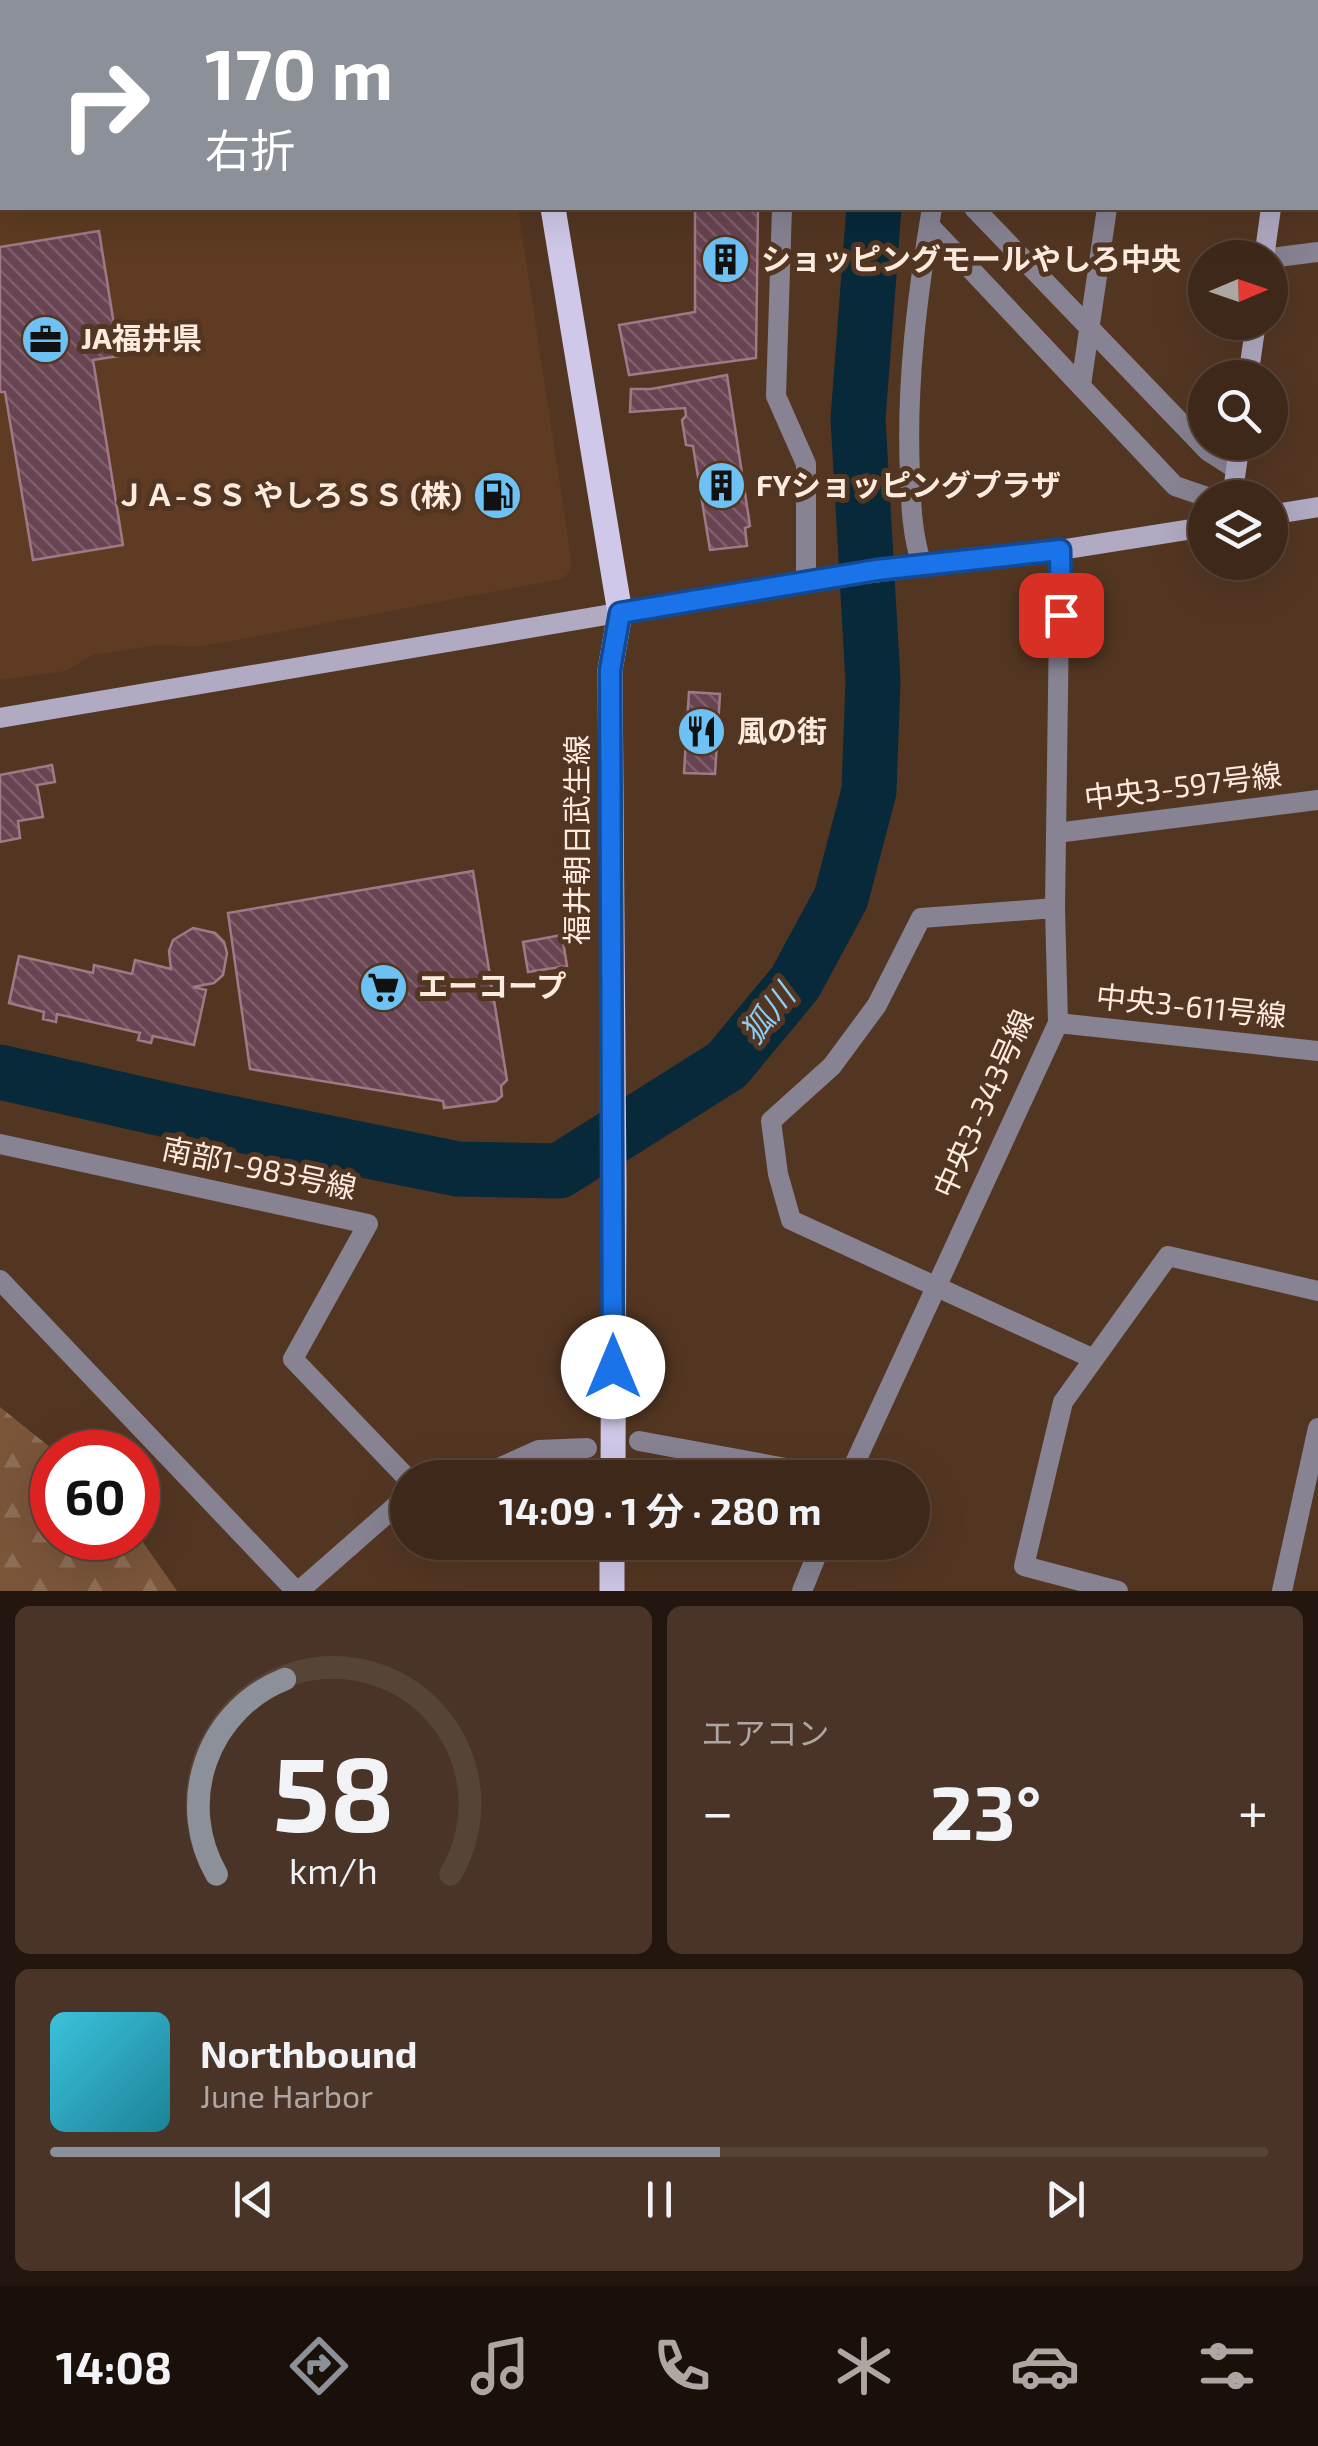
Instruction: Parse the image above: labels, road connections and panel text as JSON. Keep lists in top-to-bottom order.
{
  "streets": {
    "main road": ["福井朝日武生線"],
    "street": [
      "中央3-597号線",
      "中央3-611号線",
      "中央3-343号線",
      "南部1-983号線"
    ]
  },
  "crossings": [
    ["中央3-597号線", "中央3-343号線"],
    ["中央3-611号線", "中央3-343号線"]
  ],
  "water": ["狐川"],
  "places": {
    "building": ["ショッピングモールやしろ中央", "FYショッピングプラザ"],
    "office": ["JA福井県"],
    "fuel station": ["ＪＡ-ＳＳ やしろＳＳ (株)"],
    "restaurant": ["風の街"],
    "supermarket": ["エーコープ"]
  },
  "north": "right",
  "page": {
    "turn": ["170 m", "右折"],
    "limit": "60",
    "trip": "14:09 · 1 分 · 280 m",
    "tile": "エアコン",
    "heat": ["−", "23°", "+"],
    "song": ["Northbound", "June Harbor"],
    "tabs": "14:08",
    "gauge": ["58", "km/h"]
  }
}
